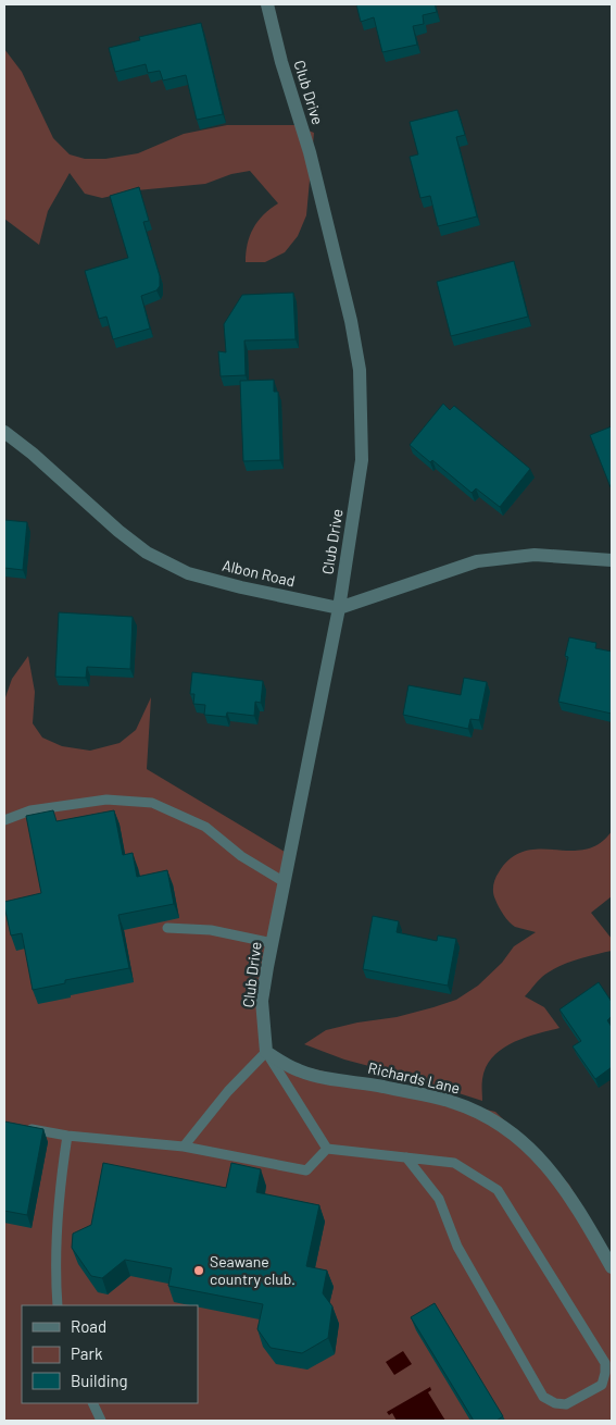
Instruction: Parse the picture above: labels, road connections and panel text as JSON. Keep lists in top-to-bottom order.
{
  "streets": {
    "street": ["Club Drive", "Albon Road", "Richards Lane"]
  },
  "crossings": [
    ["Club Drive", "Albon Road"],
    ["Club Drive", "Richards Lane"]
  ],
  "places": ["Seawane country club."],
  "legend": ["Road", "Park", "Building"]
}
